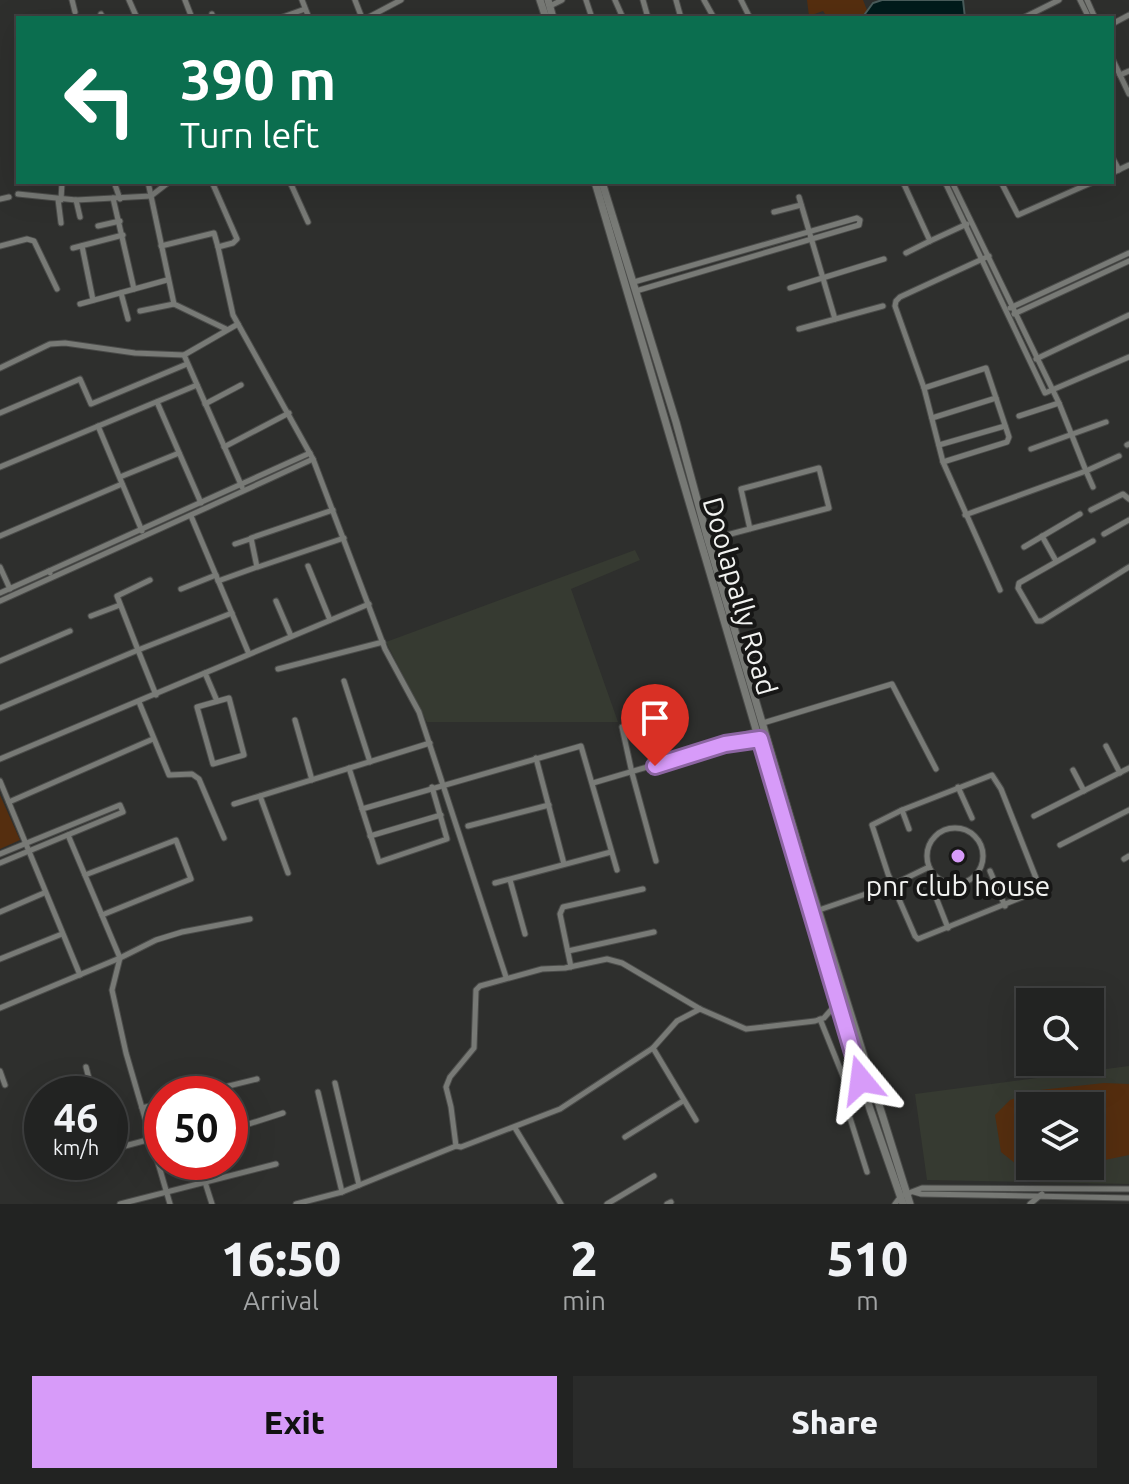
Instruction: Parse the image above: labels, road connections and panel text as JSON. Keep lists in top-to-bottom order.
{
  "streets": {
    "main road": ["Doolapally Road"]
  },
  "places": ["pnr club house"],
  "page": {
    "turn": ["390 m", "Turn left"],
    "speed": "46 km/h",
    "limit": "50",
    "eta": [
      "16:50",
      "Arrival",
      "2",
      "min",
      "510",
      "m"
    ],
    "buttons": ["Exit", "Share"]
  }
}
